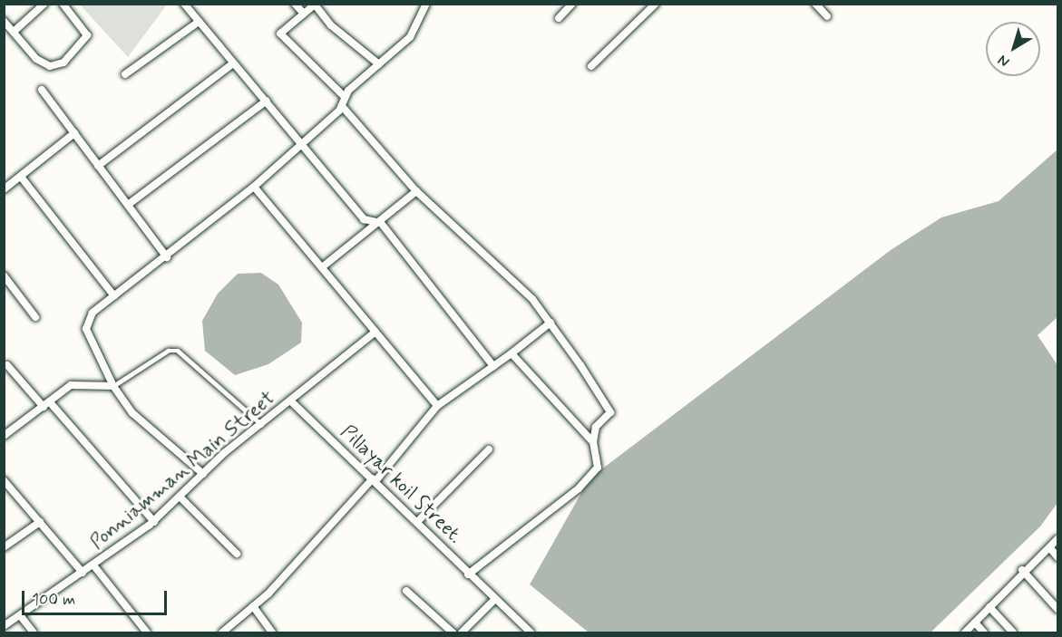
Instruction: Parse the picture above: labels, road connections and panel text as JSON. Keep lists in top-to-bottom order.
{
  "streets": {
    "street": ["Ponniamman Main Street", "Pillayar koil Street."]
  },
  "crossings": [
    ["Ponniamman Main Street", "Pillayar koil Street."]
  ],
  "scale_bar": "100 m",
  "north": "bottom left"
}
